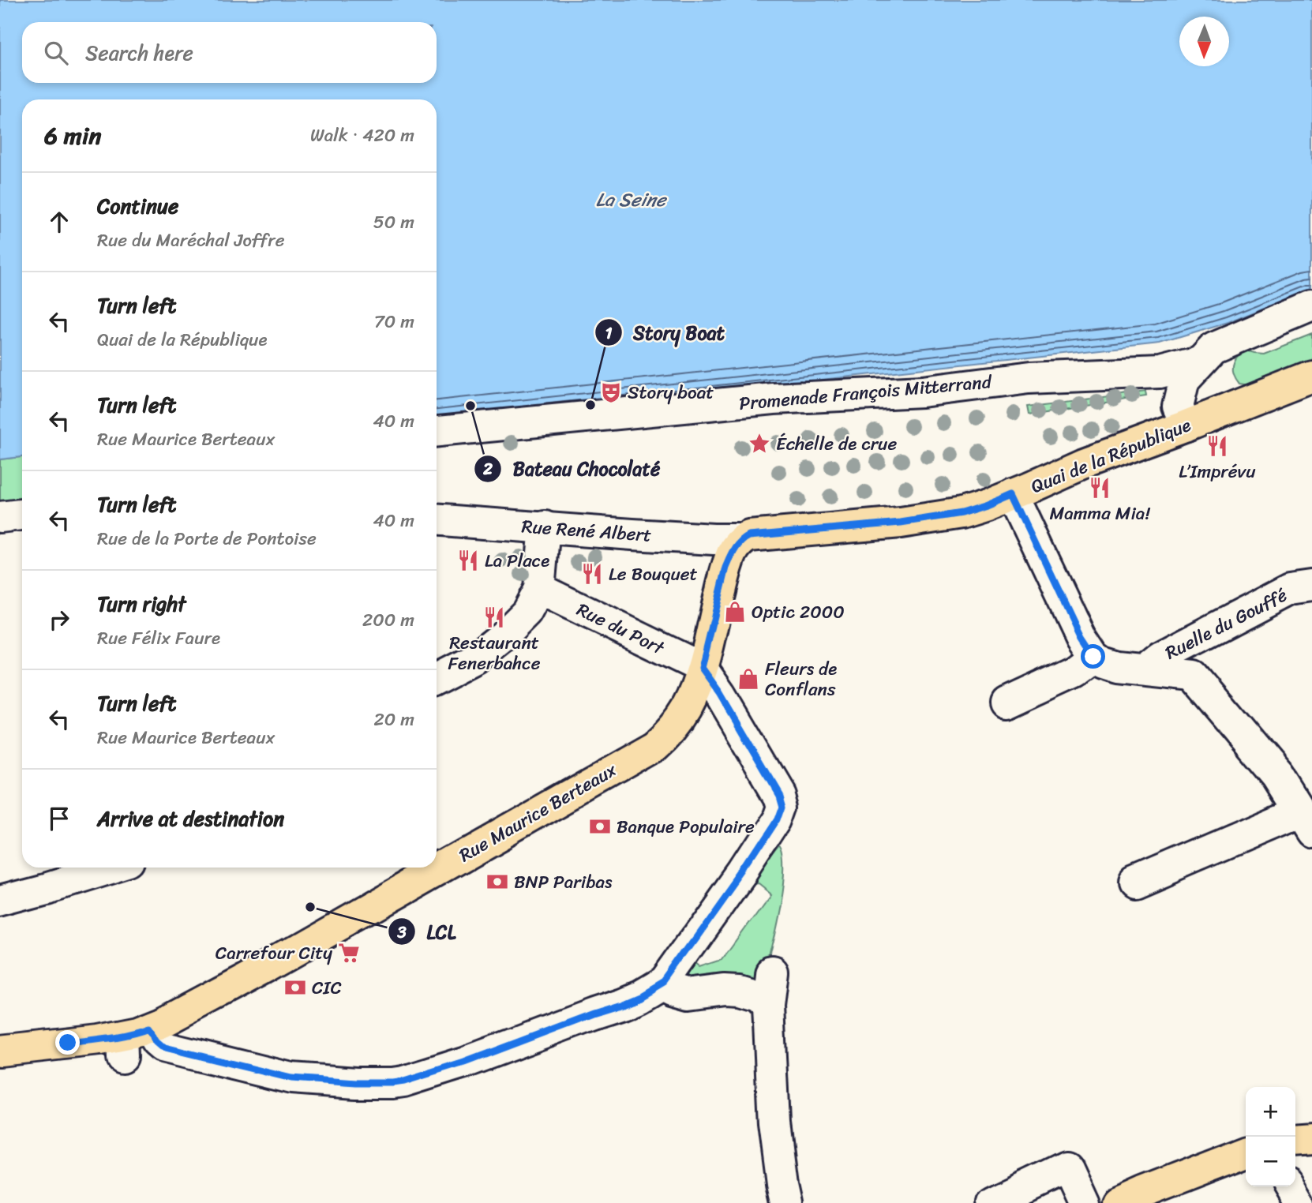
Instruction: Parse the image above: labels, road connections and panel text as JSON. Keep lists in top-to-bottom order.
{
  "streets": {
    "main road": ["Quai de la République", "Rue Maurice Berteaux"],
    "street": [
      "Promenade François Mitterrand",
      "Rue René Albert",
      "Ruelle du Gouffé",
      "Rue du Port"
    ]
  },
  "crossings": [
    ["Promenade François Mitterrand", "Quai de la République"],
    ["Quai de la République", "Rue René Albert"],
    ["Quai de la République", "Rue Maurice Berteaux"],
    ["Rue René Albert", "Rue Maurice Berteaux"],
    ["Rue du Port", "Rue Maurice Berteaux"]
  ],
  "water": ["La Seine"],
  "places": {
    "theatre": ["Story boat"],
    "other": ["Story Boat", "Bateau Chocolaté", "LCL"],
    "place": ["Échelle de crue"],
    "restaurant": [
      "L’Imprévu",
      "Mamma Mia!",
      "La Place",
      "Le Bouquet",
      "Restaurant Fenerbahce"
    ],
    "shop": ["Optic 2000", "Fleurs de Conflans"],
    "bank": ["Banque Populaire", "BNP Paribas", "CIC"],
    "supermarket": ["Carrefour City"]
  },
  "north": "bottom",
  "page": {
    "search": "Search here",
    "heading": ["6 min", "Walk · 420 m"],
    "list": [
      ["Continue", "Rue du Maréchal Joffre", "50 m"],
      ["Turn left", "Quai de la République", "70 m"],
      ["Turn left", "Rue Maurice Berteaux", "40 m"],
      ["Turn left", "Rue de la Porte de Pontoise", "40 m"],
      ["Turn right", "Rue Félix Faure", "200 m"],
      ["Turn left", "Rue Maurice Berteaux", "20 m"],
      "Arrive at destination"
    ],
    "map_buttons": ["+", "−"]
  }
}
